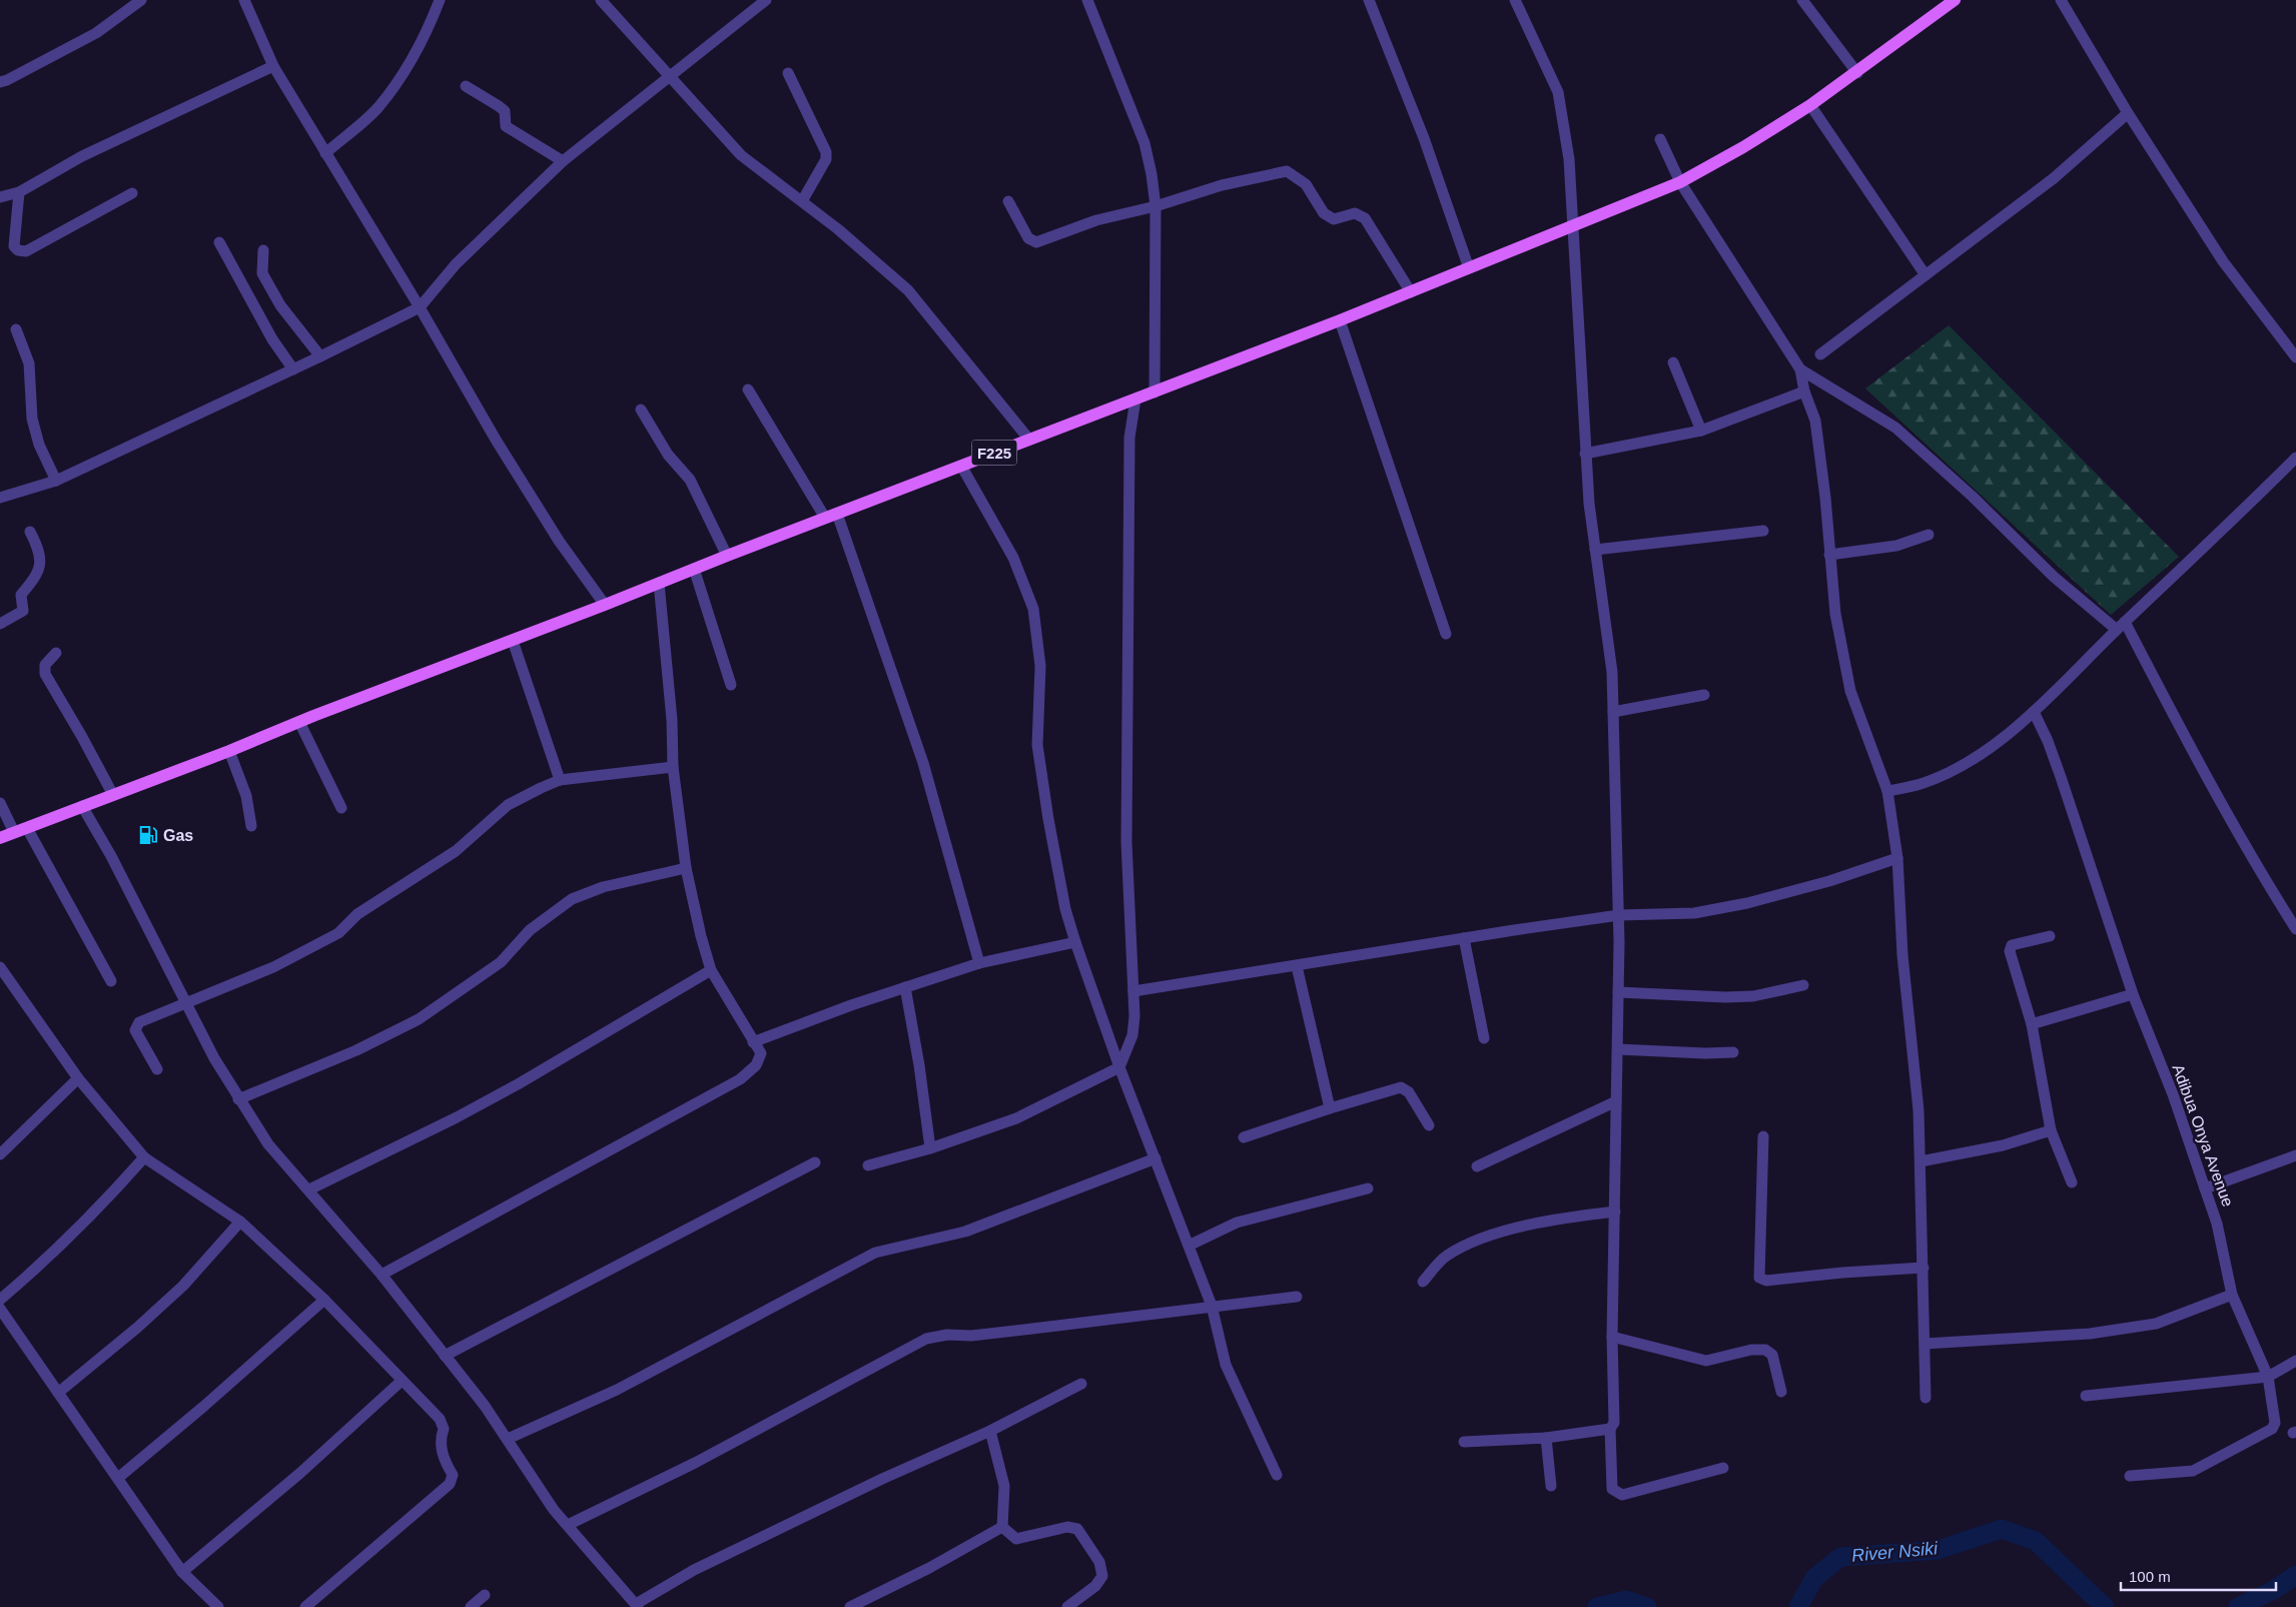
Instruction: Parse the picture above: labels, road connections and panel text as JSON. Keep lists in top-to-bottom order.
{
  "streets": {
    "main road": ["F225"],
    "street": ["Adibua Onya Avenue"]
  },
  "water": ["River Nsiki"],
  "places": {
    "fuel station": ["Gas"]
  },
  "scale_bar": "100 m"
}
